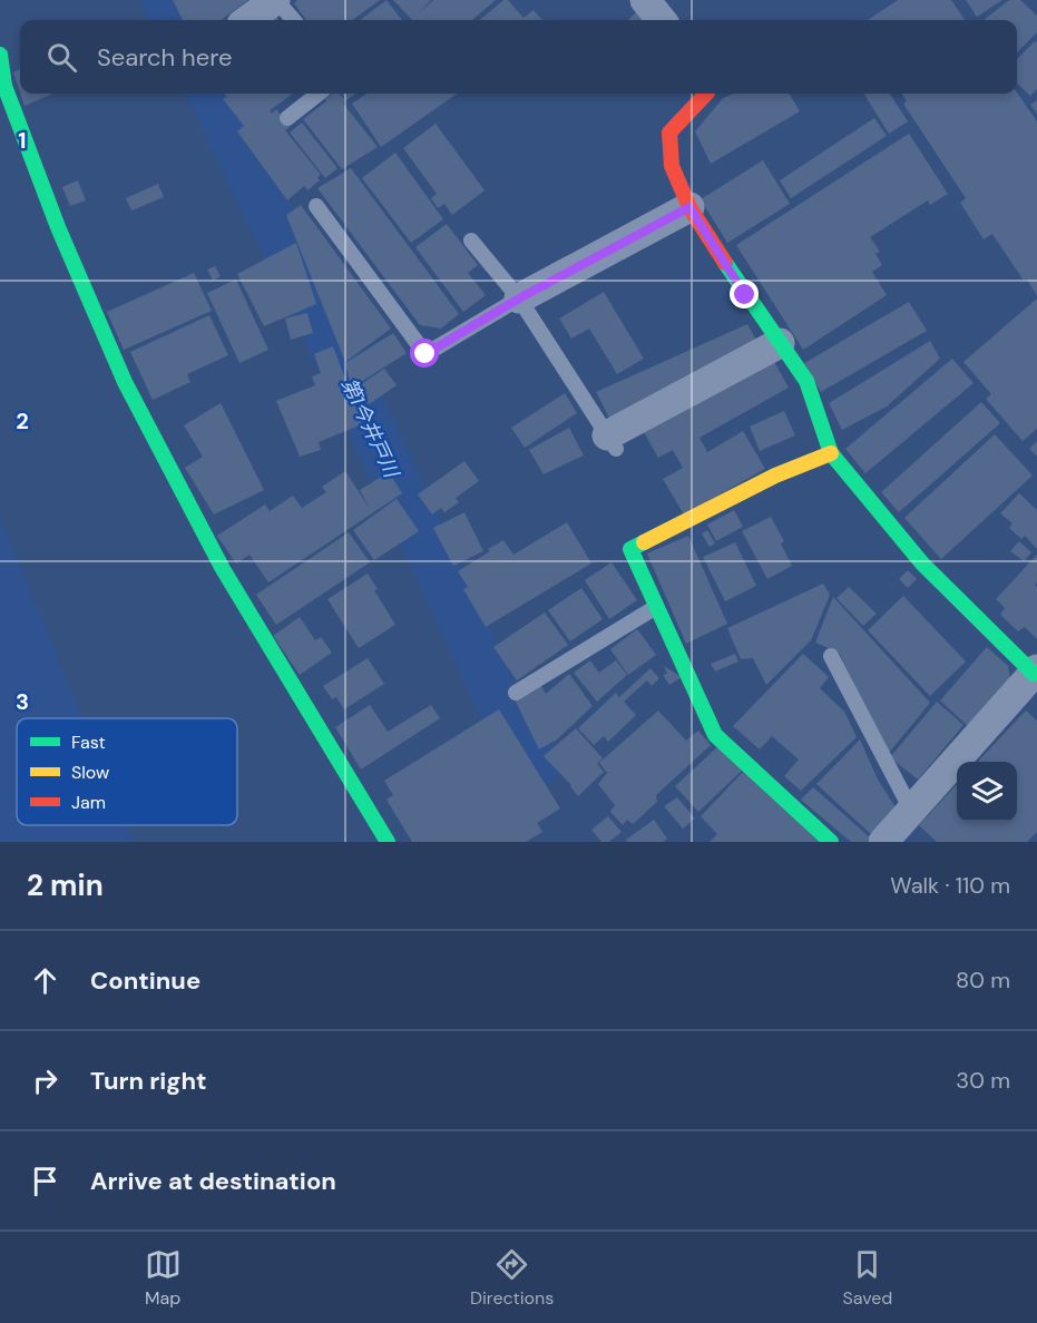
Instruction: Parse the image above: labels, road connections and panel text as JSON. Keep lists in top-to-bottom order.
{
  "water": ["第1今井戸川"],
  "legend": ["Fast", "Slow", "Jam"],
  "page": {
    "search": "Search here",
    "heading": ["2 min", "Walk · 110 m"],
    "list": [
      ["Continue", "80 m"],
      ["Turn right", "30 m"],
      "Arrive at destination"
    ],
    "nav": ["Map", "Directions", "Saved"]
  },
  "grid": {
    "rows": ["1", "2", "3"]
  }
}
